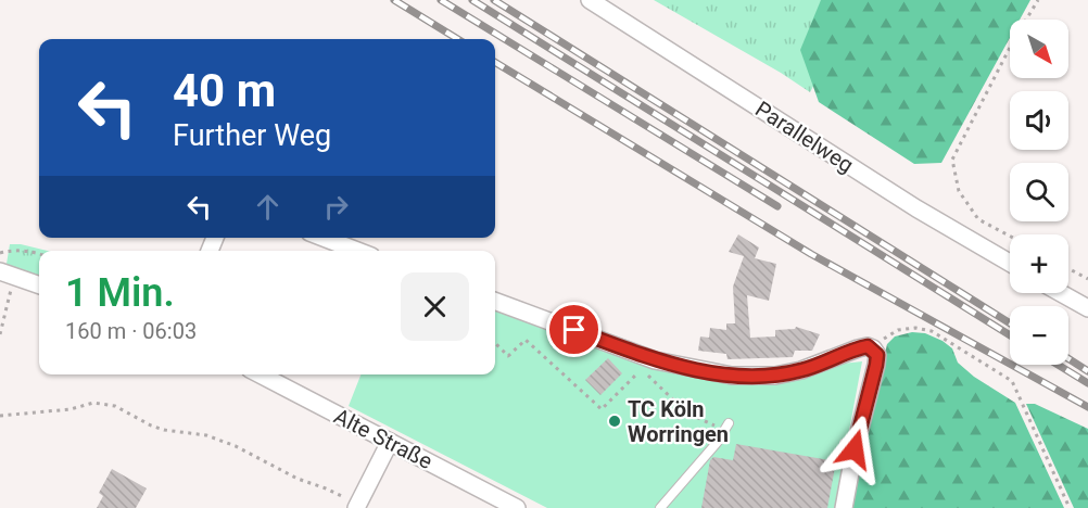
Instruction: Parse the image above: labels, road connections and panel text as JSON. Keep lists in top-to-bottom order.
{
  "streets": {
    "street": ["Parallelweg", "Alte Straße"]
  },
  "places": ["TC Köln Worringen"],
  "north": "bottom right",
  "page": {
    "map_buttons": ["+", "−"],
    "turn": ["40 m", "Further Weg"],
    "heading": ["1 Min.", "160 m · 06:03"]
  }
}
